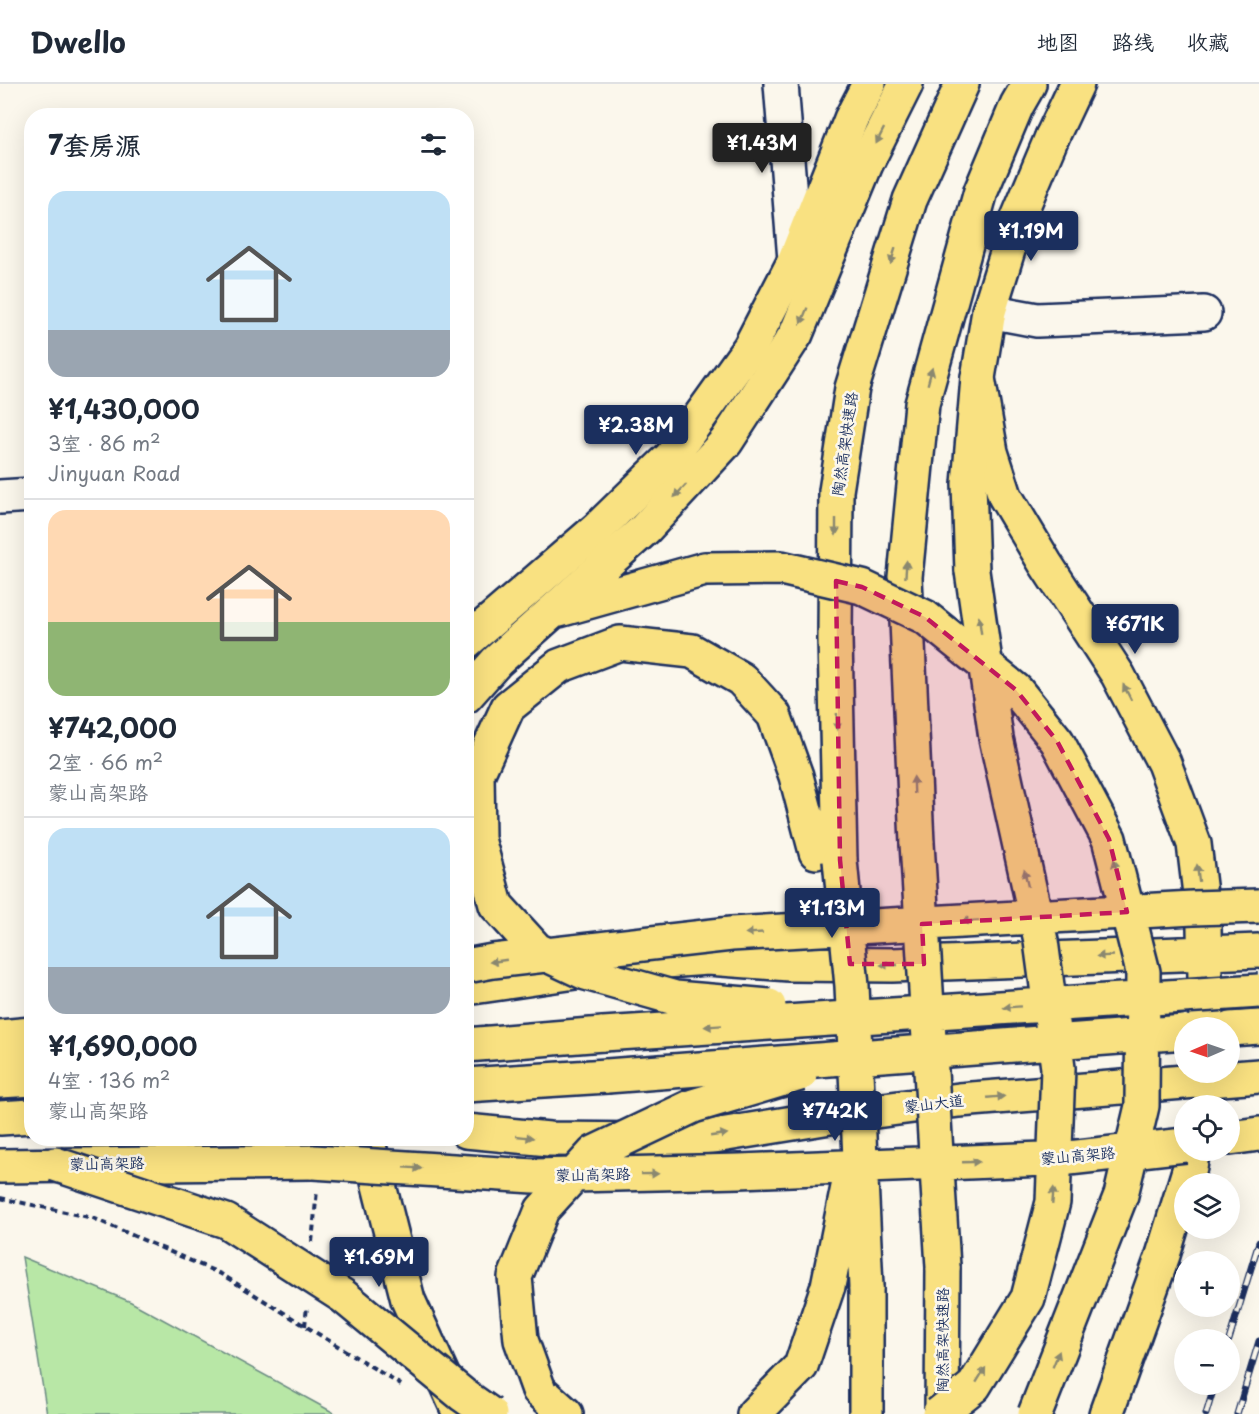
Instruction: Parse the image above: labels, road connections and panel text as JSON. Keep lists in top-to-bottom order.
{
  "streets": {
    "main road": ["陶然高架快速路", "蒙山大道", "蒙山高架路"]
  },
  "north": "left",
  "page": {
    "header": "Dwello",
    "nav": ["地图", "路线", "收藏"],
    "heading": "7套房源",
    "price": [
      "¥1.43M",
      "¥1.19M",
      "¥2.38M",
      "¥671K",
      "¥1.13M",
      "¥742K",
      "¥1.69M"
    ],
    "list": [
      {
        "name": "¥1,430,000",
        "note": "3室 · 86 m² · Jinyuan Road"
      },
      {
        "name": "¥742,000",
        "note": "2室 · 66 m² · 蒙山高架路"
      },
      {
        "name": "¥1,690,000",
        "note": "4室 · 136 m² · 蒙山高架路"
      }
    ],
    "map_buttons": ["+", "−"]
  }
}
